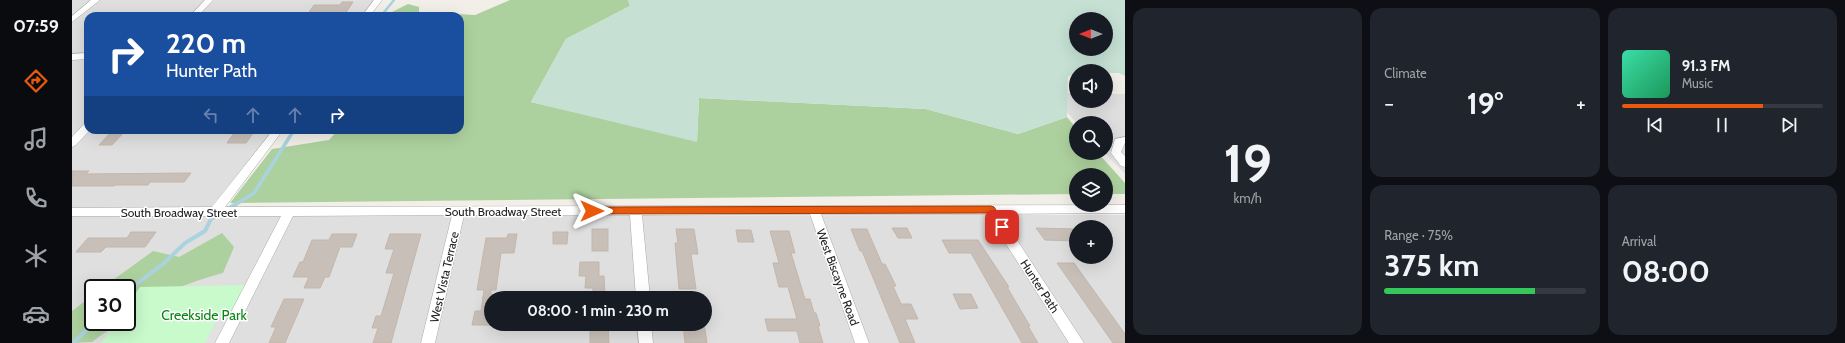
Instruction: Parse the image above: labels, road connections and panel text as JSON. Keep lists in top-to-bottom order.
{
  "streets": {
    "street": [
      "South Broadway Street",
      "West Vista Terrace",
      "West Biscayne Road",
      "Hunter Path"
    ]
  },
  "crossings": [
    ["South Broadway Street", "West Vista Terrace"],
    ["South Broadway Street", "West Biscayne Road"],
    ["South Broadway Street", "Hunter Path"]
  ],
  "parks": ["Creekside Park"],
  "north": "left",
  "page": {
    "tabs": "07:59",
    "tile": [
      ["19", "km/h"],
      "Climate",
      ["Range · 75%", "375 km"],
      ["Arrival", "08:00"]
    ],
    "map_buttons": "+",
    "turn": ["220 m", "Hunter Path"],
    "song": ["91.3 FM", "Music"],
    "heat": ["−", "19°", "+"],
    "limit": "30",
    "trip": "08:00 · 1 min · 230 m"
  }
}
